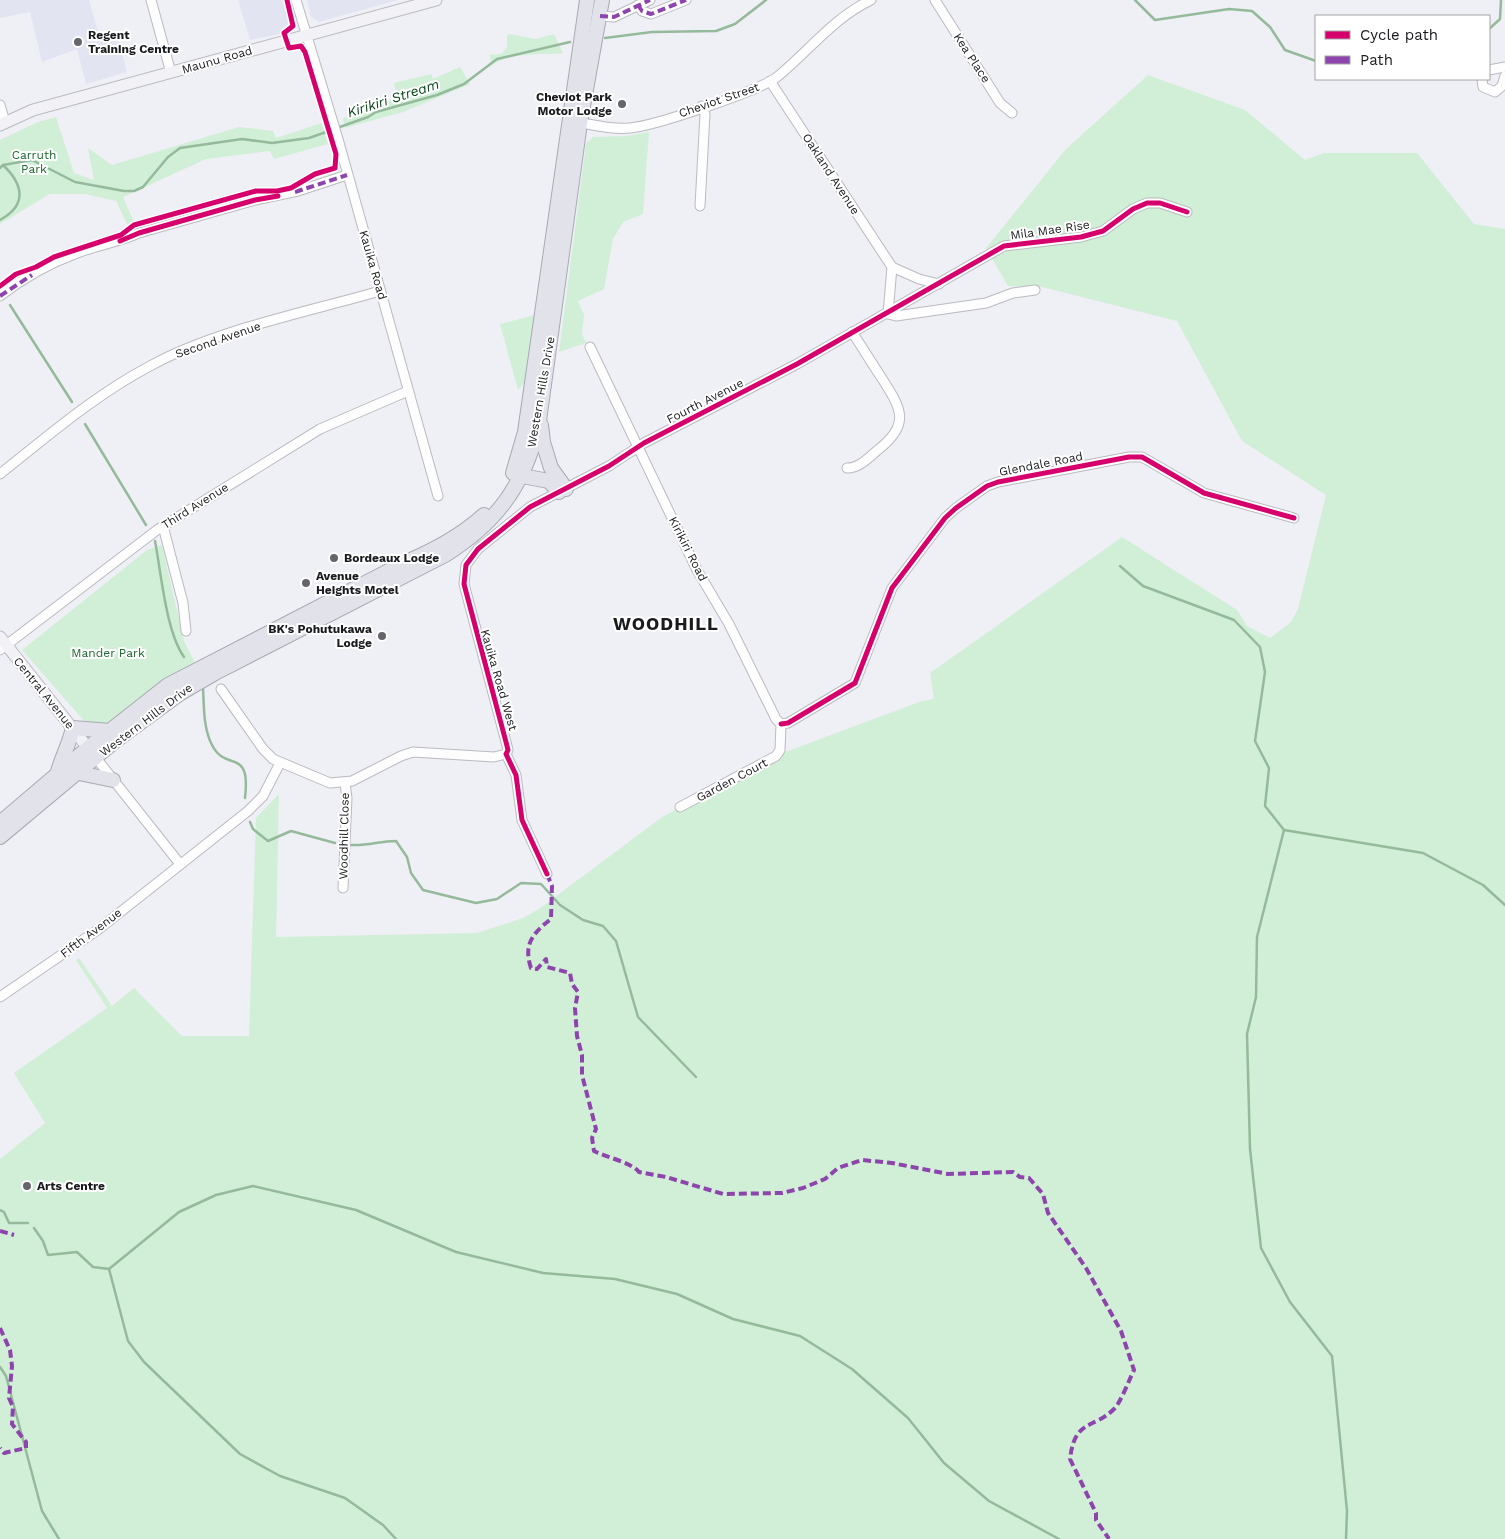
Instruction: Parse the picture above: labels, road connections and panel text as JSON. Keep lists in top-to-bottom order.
{
  "streets": {
    "highway": ["Western Hills Drive"],
    "main road": ["Maunu Road", "Central Avenue"],
    "street": [
      "Kea Place",
      "Cheviot Street",
      "Oakland Avenue",
      "Mila Mae Rise",
      "Kauika Road",
      "Second Avenue",
      "Fourth Avenue",
      "Glendale Road",
      "Third Avenue",
      "Kirikiri Road",
      "Kauika Road West",
      "Garden Court",
      "Woodhill Close",
      "Fifth Avenue"
    ]
  },
  "crossings": [
    ["Maunu Road", "Kauika Road"],
    ["Cheviot Street", "Oakland Avenue"],
    ["Cheviot Street", "Western Hills Drive"],
    ["Mila Mae Rise", "Fourth Avenue"],
    ["Kauika Road", "Second Avenue"],
    ["Kauika Road", "Third Avenue"],
    ["Western Hills Drive", "Central Avenue"],
    ["Fourth Avenue", "Kirikiri Road"],
    ["Fourth Avenue", "Kauika Road West"],
    ["Glendale Road", "Kirikiri Road"],
    ["Glendale Road", "Garden Court"],
    ["Third Avenue", "Central Avenue"],
    ["Kirikiri Road", "Garden Court"]
  ],
  "districts": ["WOODHILL"],
  "water": ["Kirikiri Stream"],
  "parks": ["Carruth Park", "Mander Park"],
  "places": [
    "Regent Training Centre",
    "Cheviot Park Motor Lodge",
    "Bordeaux Lodge",
    "Avenue Heights Motel",
    "BK's Pohutukawa Lodge",
    "Arts Centre"
  ],
  "legend": ["Cycle path", "Path"]
}
